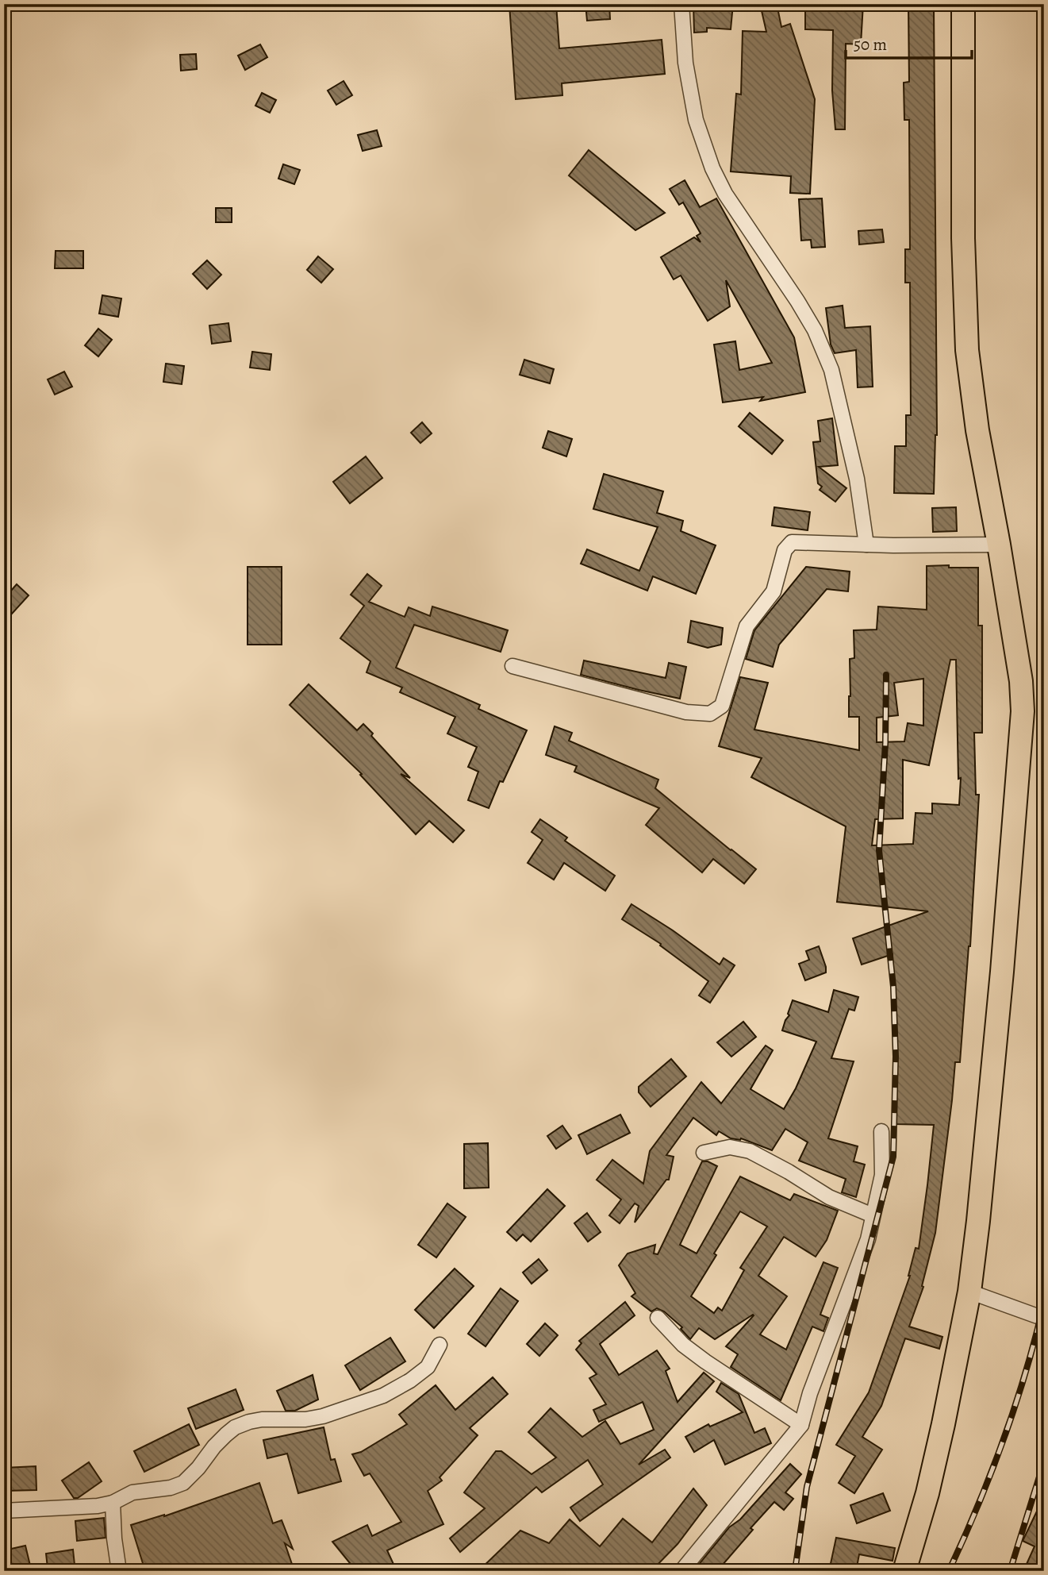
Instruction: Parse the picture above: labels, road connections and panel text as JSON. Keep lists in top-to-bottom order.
{
  "scale_bar": "50 m"
}
